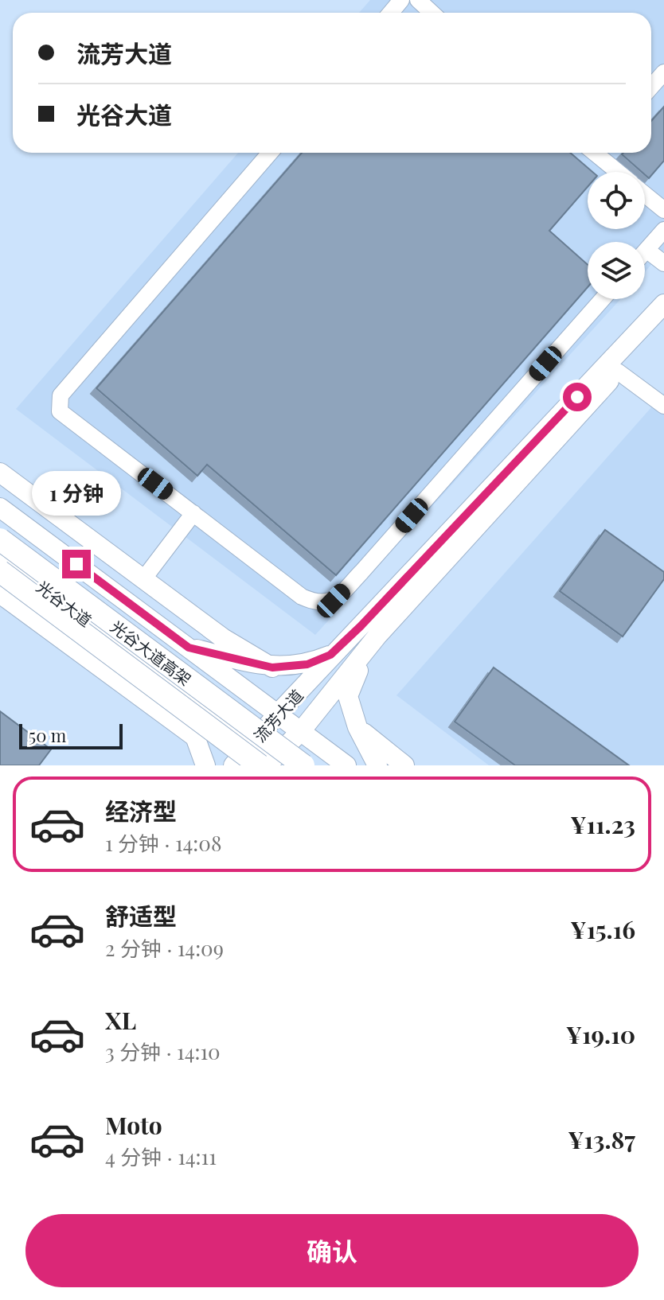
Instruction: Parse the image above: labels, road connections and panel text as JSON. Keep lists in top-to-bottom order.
{
  "streets": {
    "highway": ["光谷大道高架"],
    "main road": ["光谷大道", "流芳大道"]
  },
  "crossings": [
    ["光谷大道", "光谷大道高架"],
    ["光谷大道", "流芳大道"],
    ["光谷大道高架", "流芳大道"]
  ],
  "scale_bar": "50 m",
  "page": {
    "banner": ["流芳大道", "光谷大道"],
    "bubble": "1 分钟",
    "scale": "50 m",
    "list": [
      {
        "name": "经济型",
        "note": "1 分钟 · 14:08",
        "value": "¥11.23"
      },
      {
        "name": "舒适型",
        "note": "2 分钟 · 14:09",
        "value": "¥15.16"
      },
      {
        "name": "XL",
        "note": "3 分钟 · 14:10",
        "value": "¥19.10"
      },
      {
        "name": "Moto",
        "note": "4 分钟 · 14:11",
        "value": "¥13.87"
      }
    ],
    "buttons": "确认"
  }
}
